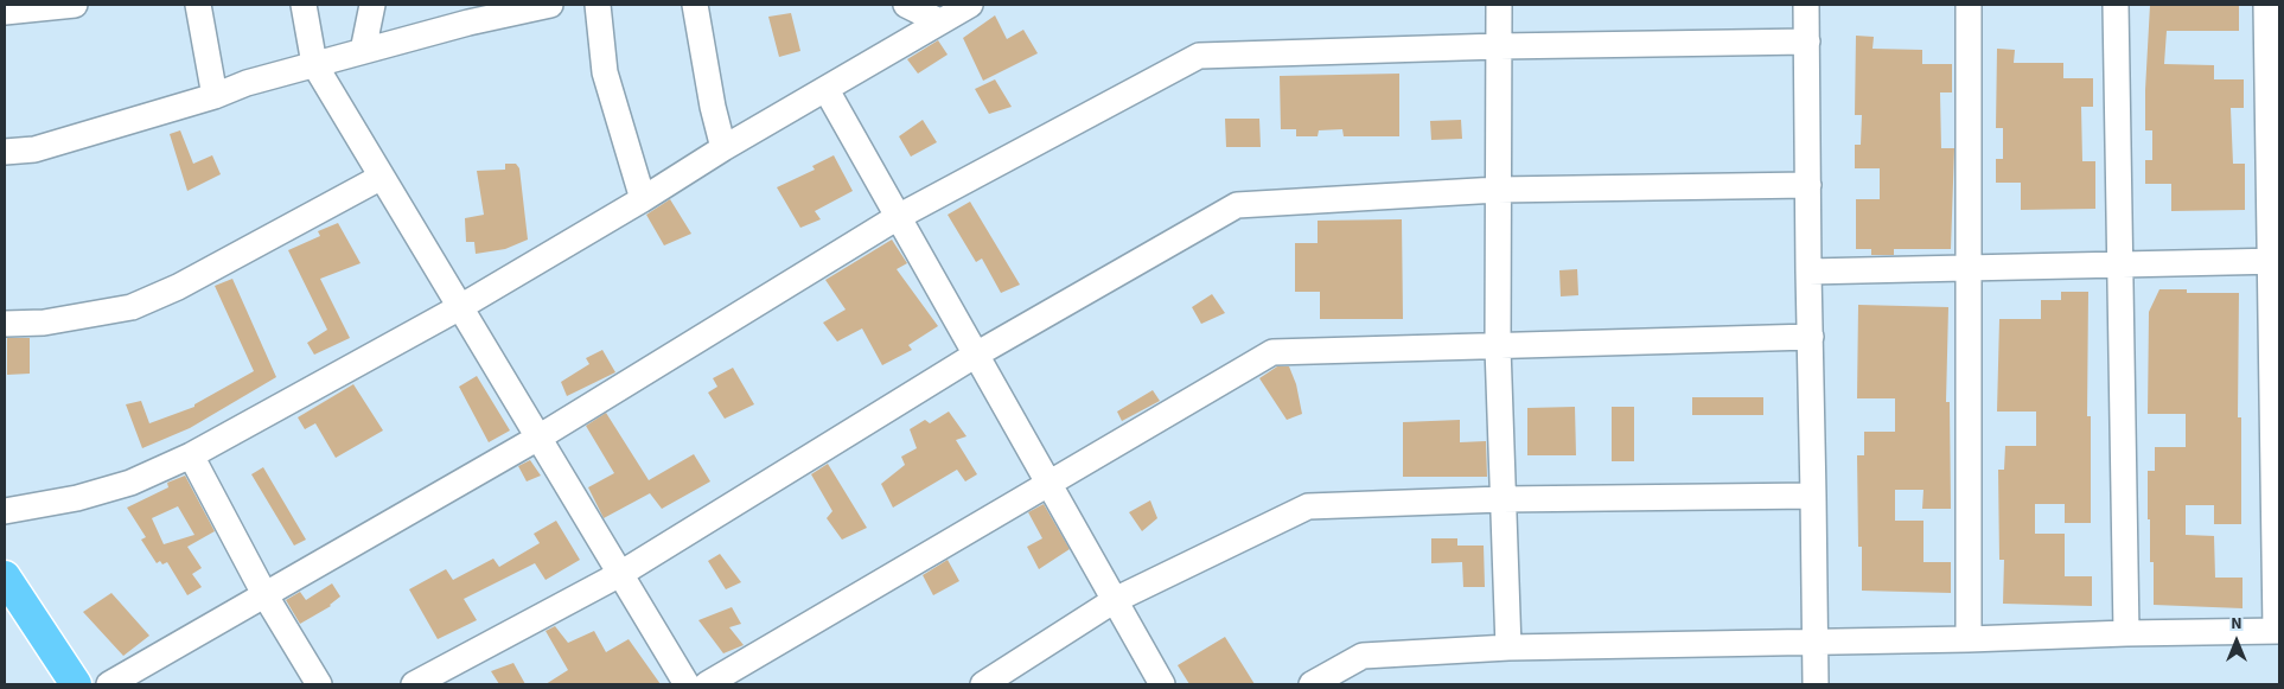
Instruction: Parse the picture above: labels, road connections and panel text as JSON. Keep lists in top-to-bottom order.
{
  "north": "top"
}
